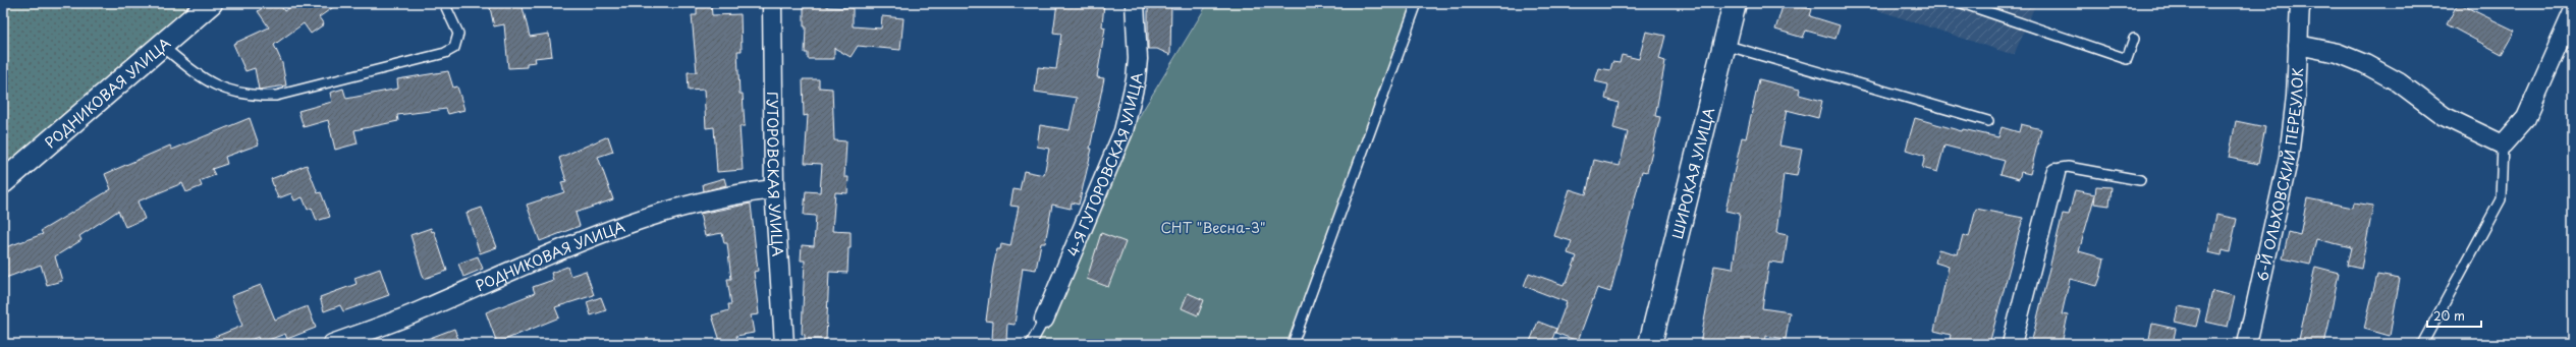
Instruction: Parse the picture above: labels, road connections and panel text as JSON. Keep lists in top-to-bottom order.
{
  "streets": {
    "street": [
      "РОДНИКОВАЯ УЛИЦА",
      "4-Я ГУТОРОВСКАЯ УЛИЦА",
      "ШИРОКАЯ УЛИЦА",
      "ГУТОРОВСКАЯ УЛИЦА",
      "6-Й ОЛЬХОВСКИЙ ПЕРЕУЛОК"
    ]
  },
  "crossings": [
    ["РОДНИКОВАЯ УЛИЦА", "ГУТОРОВСКАЯ УЛИЦА"]
  ],
  "parks": ["СНТ \"Весна-3\""],
  "scale_bar": "20 m"
}
